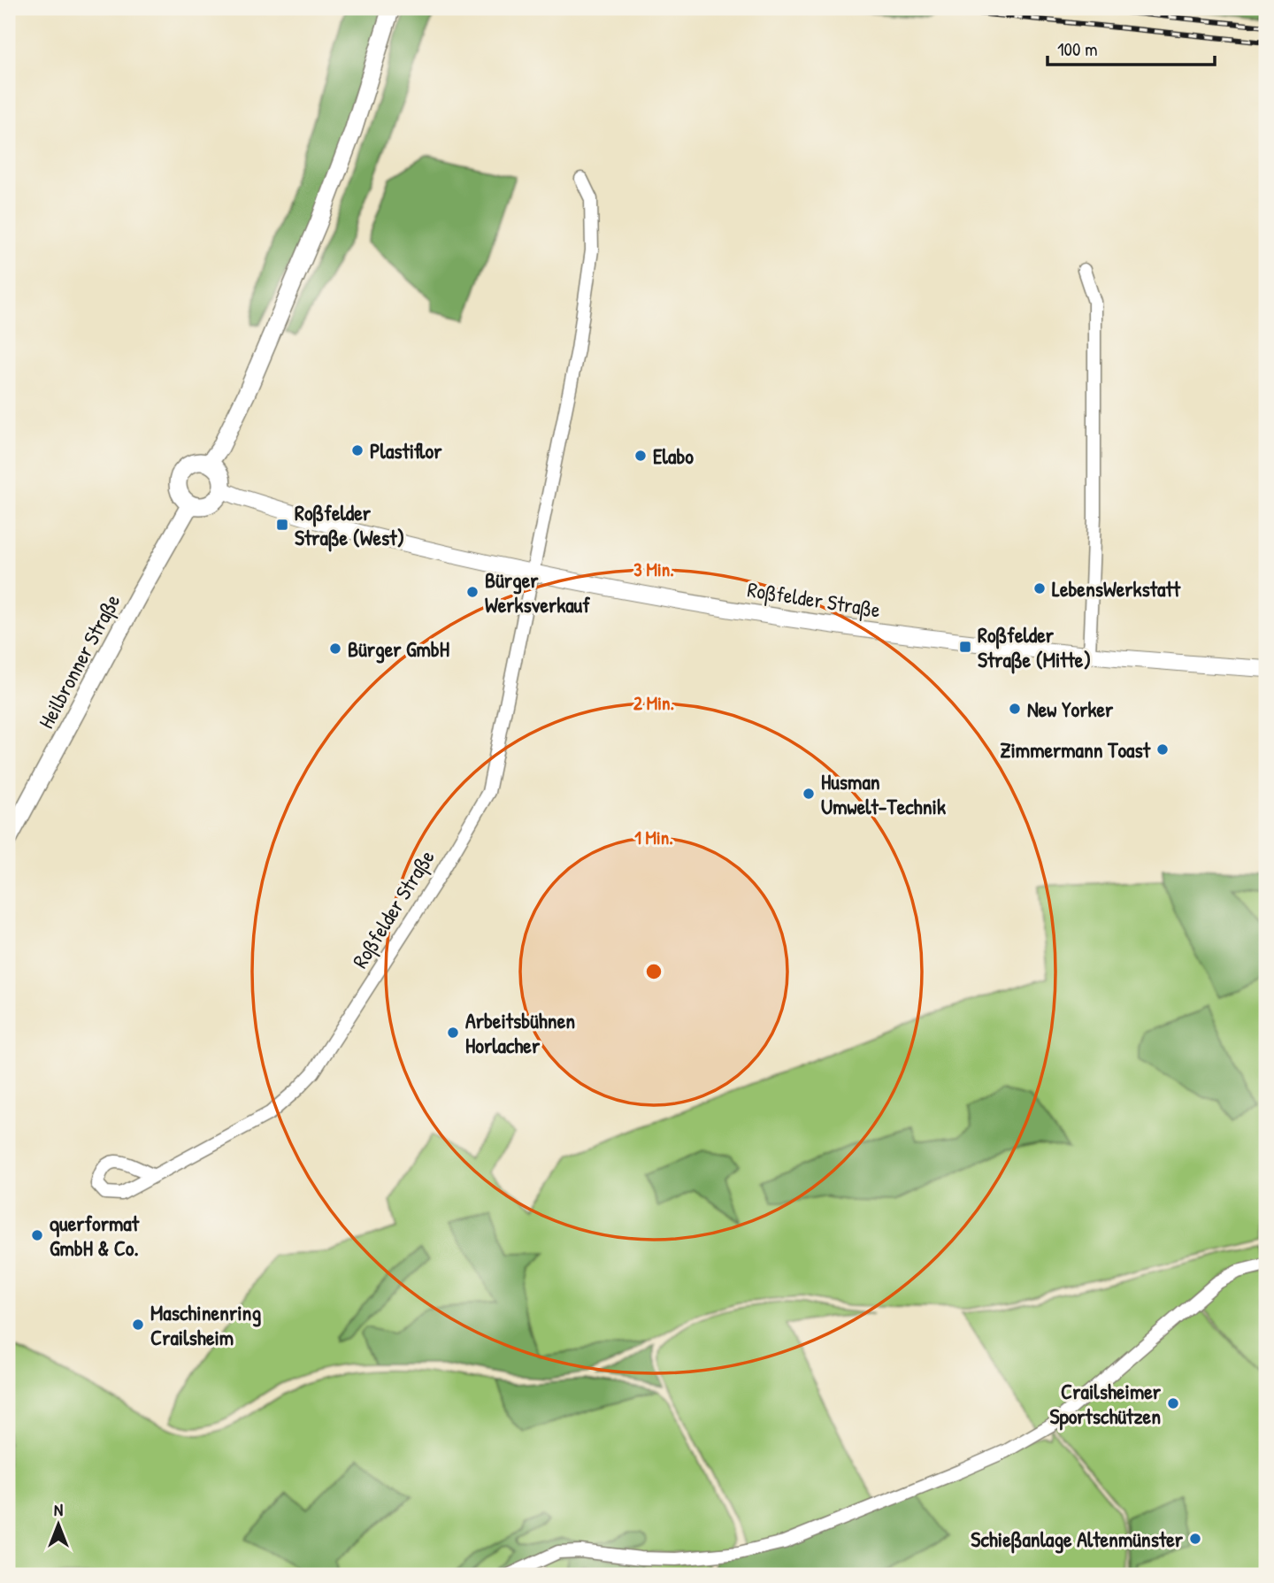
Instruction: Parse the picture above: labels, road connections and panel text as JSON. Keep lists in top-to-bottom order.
{
  "streets": {
    "main road": ["Heilbronner Straße"],
    "street": ["Roßfelder Straße"]
  },
  "crossings": [
    ["Roßfelder Straße", "Heilbronner Straße"]
  ],
  "places": {
    "other": [
      "Plastiflor",
      "Elabo",
      "LebensWerkstatt",
      "Bürger Werksverkauf",
      "Bürger GmbH",
      "New Yorker",
      "Zimmermann Toast",
      "Husman Umwelt-Technik",
      "Arbeitsbühnen Horlacher",
      "querformat GmbH & Co.",
      "Maschinenring Crailsheim",
      "Crailsheimer Sportschützen",
      "Schießanlage Altenmünster"
    ],
    "transit": ["Roßfelder Straße (West)", "Roßfelder Straße (Mitte)"]
  },
  "scale_bar": "100 m",
  "north": "top",
  "rings": ["3 Min.", "2 Min.", "1 Min."]
}
